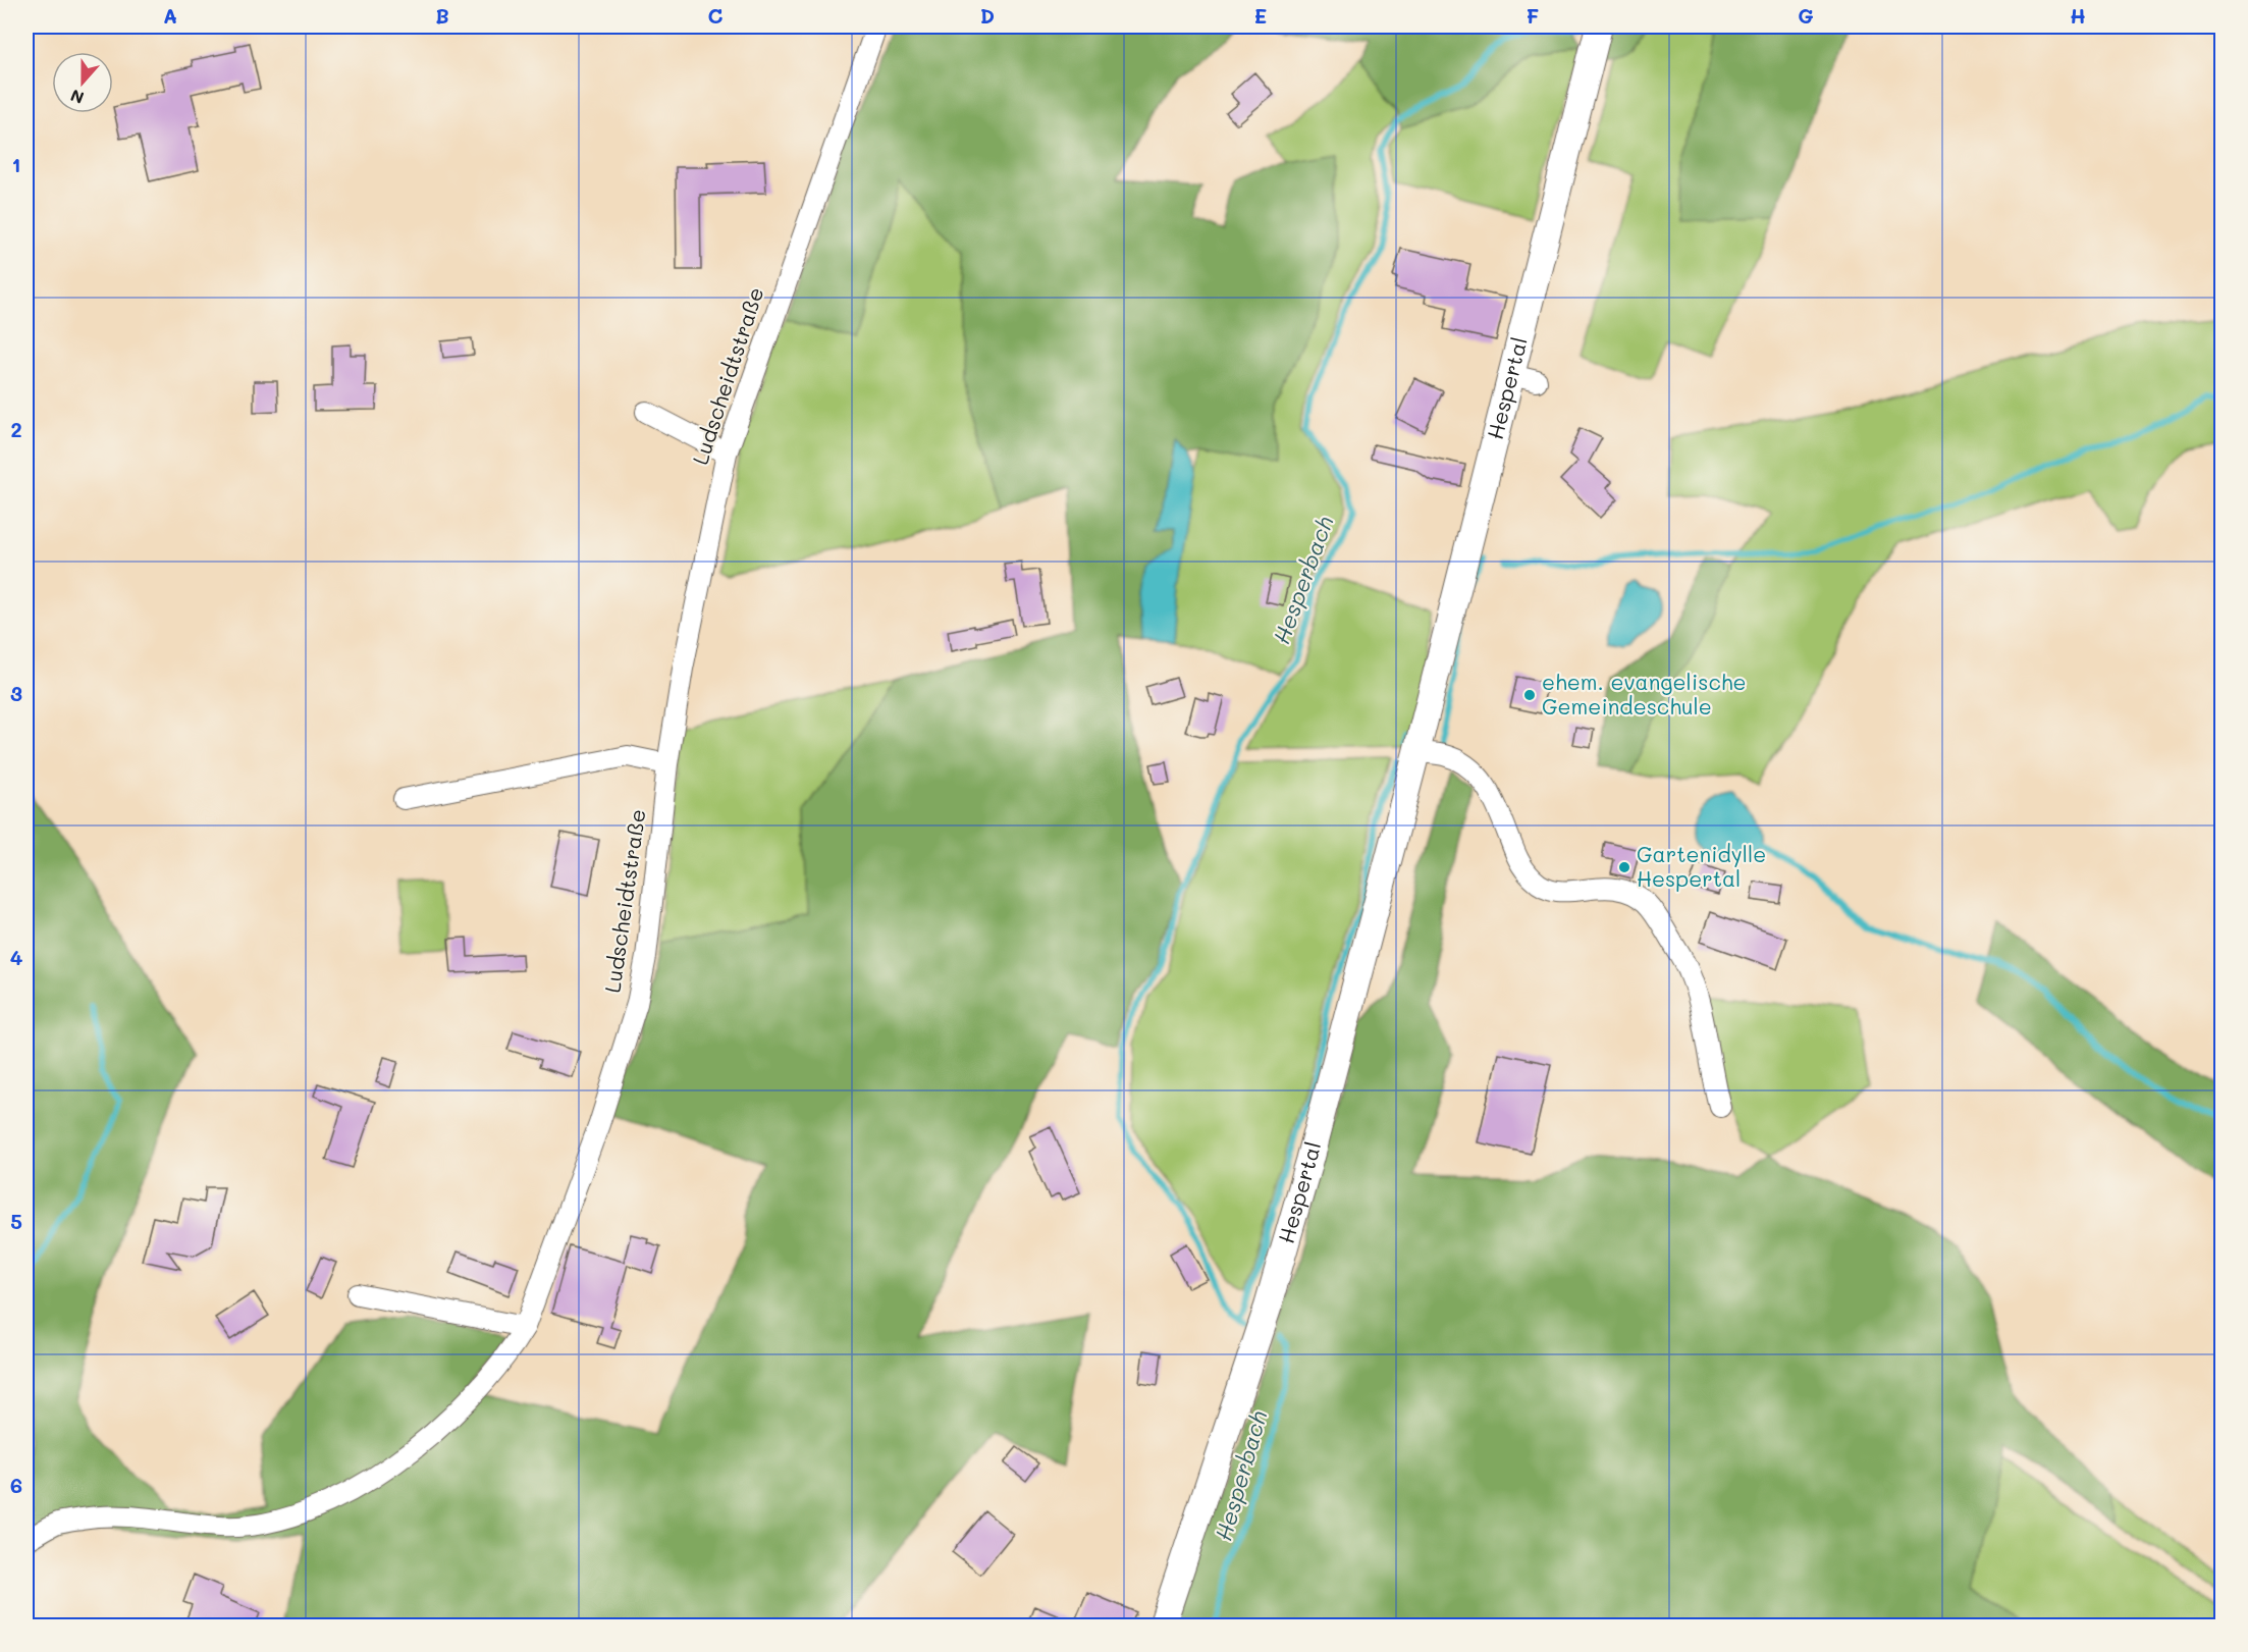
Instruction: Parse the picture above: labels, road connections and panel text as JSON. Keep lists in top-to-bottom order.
{
  "streets": {
    "main road": ["Hespertal"],
    "street": ["Ludscheidtstraße"]
  },
  "water": ["Hesperbach"],
  "places": ["ehem. evangelische Gemeindeschule", "Gartenidylle Hespertal"],
  "north": "bottom",
  "grid": {
    "columns": [
      "A",
      "B",
      "C",
      "D",
      "E",
      "F",
      "G",
      "H"
    ],
    "rows": [
      "1",
      "2",
      "3",
      "4",
      "5",
      "6"
    ]
  }
}
